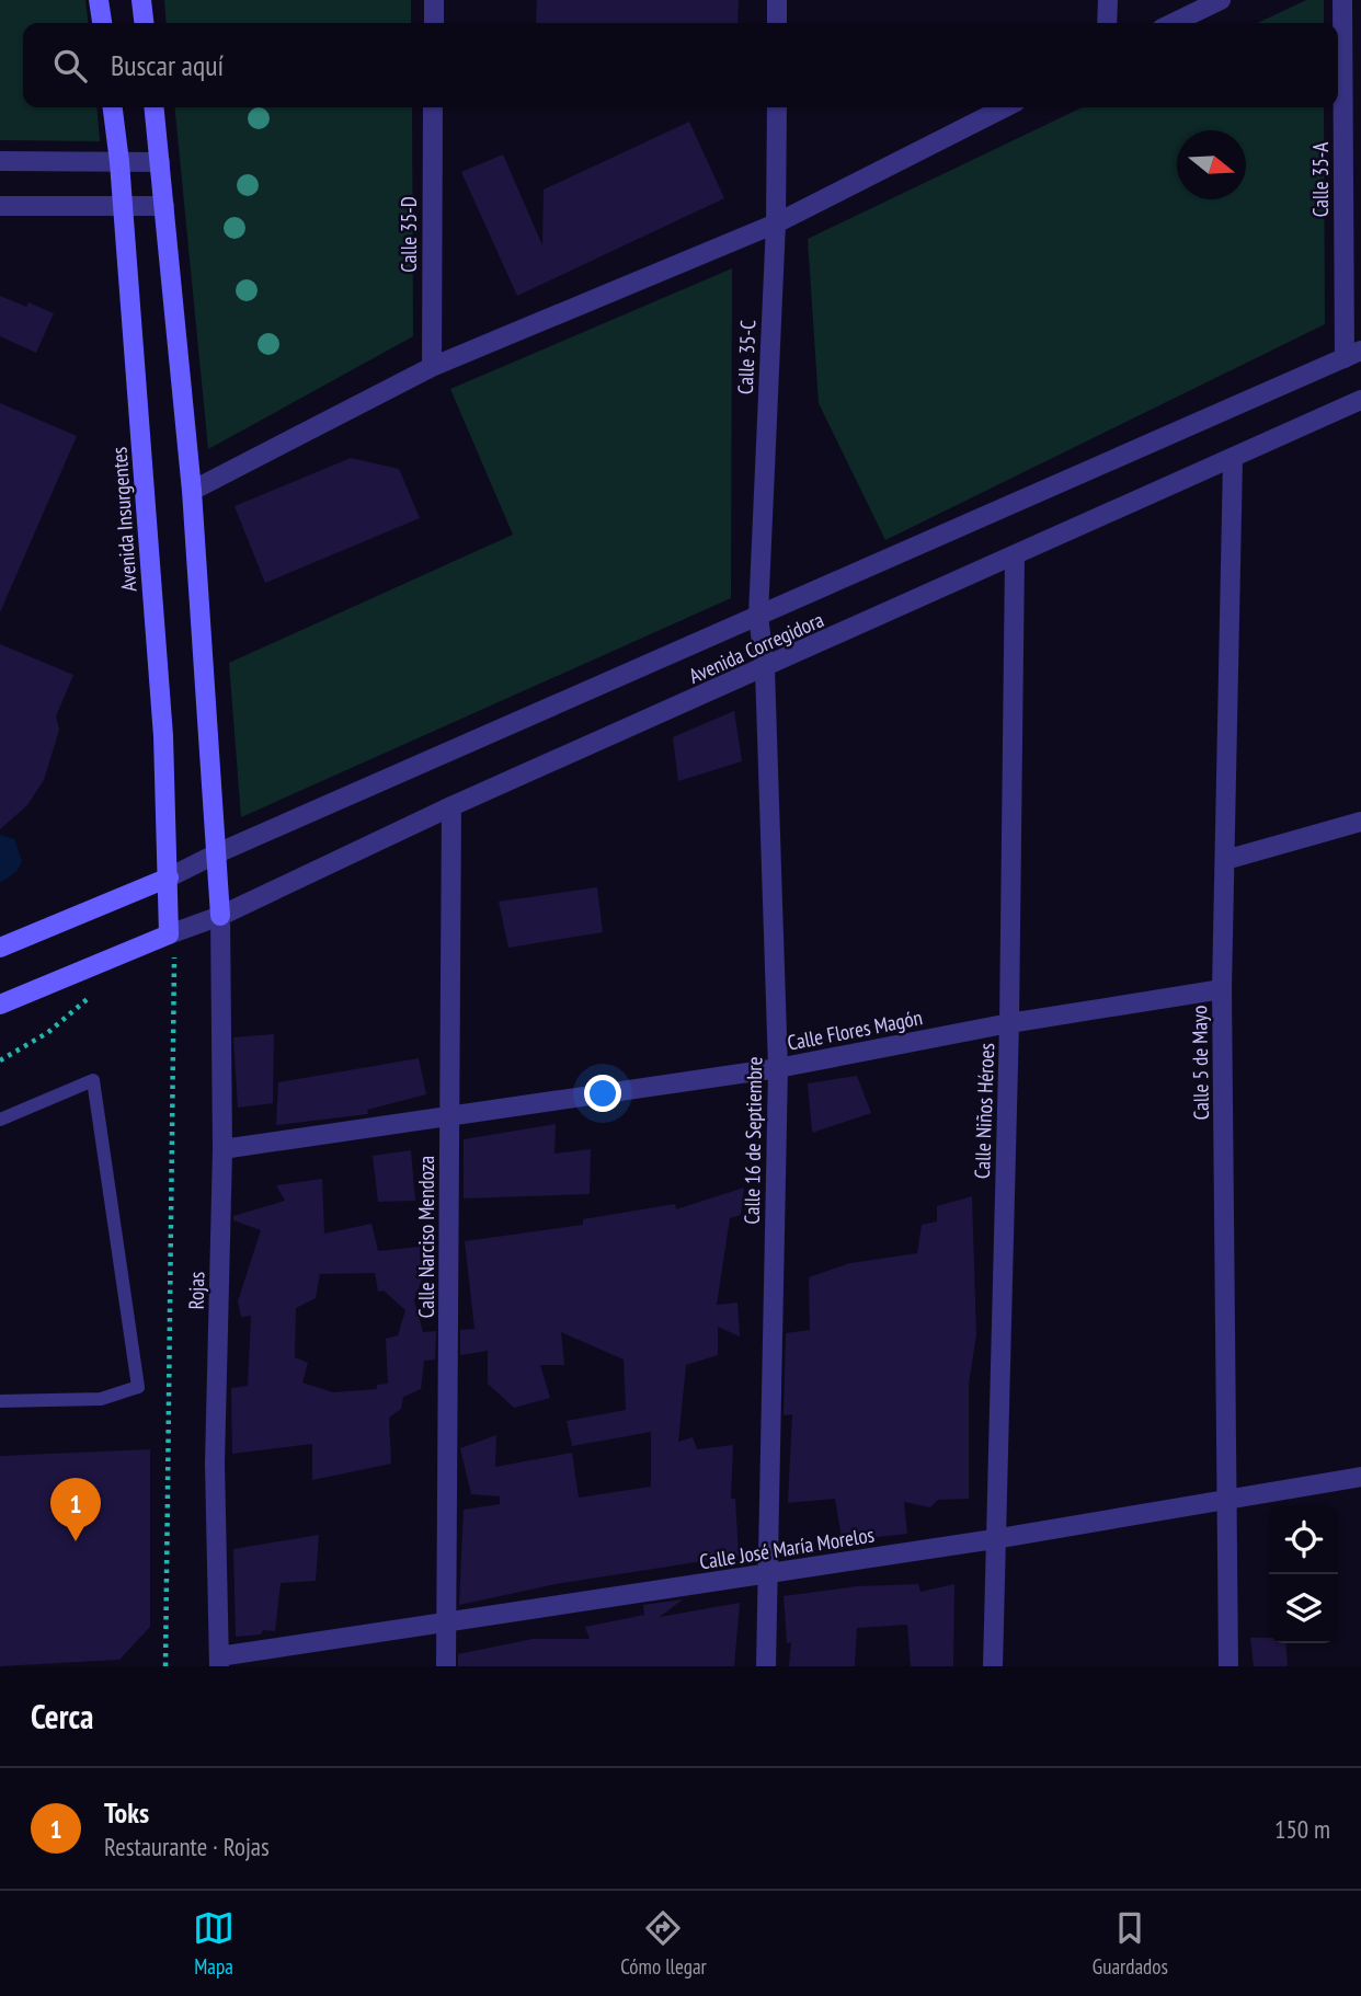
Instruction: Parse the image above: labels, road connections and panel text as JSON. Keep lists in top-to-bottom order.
{
  "streets": {
    "main road": ["Avenida Insurgentes"],
    "street": [
      "Calle 35-A",
      "Calle 35-D",
      "Calle 35-C",
      "Avenida Corregidora",
      "Calle Flores Magón",
      "Calle 5 de Mayo",
      "Calle Niños Héroes",
      "Calle 16 de Septiembre",
      "Calle Narciso Mendoza",
      "Rojas",
      "Calle José María Morelos"
    ]
  },
  "crossings": [
    ["Calle 35-A", "Avenida Corregidora"],
    ["Calle 35-C", "Avenida Corregidora"],
    ["Calle 35-C", "Calle 16 de Septiembre"],
    ["Avenida Insurgentes", "Avenida Corregidora"],
    ["Avenida Corregidora", "Calle 5 de Mayo"],
    ["Avenida Corregidora", "Calle Niños Héroes"],
    ["Avenida Corregidora", "Calle 16 de Septiembre"],
    ["Avenida Corregidora", "Calle Narciso Mendoza"],
    ["Avenida Corregidora", "Rojas"],
    ["Calle Flores Magón", "Calle 5 de Mayo"],
    ["Calle Flores Magón", "Calle Niños Héroes"],
    ["Calle Flores Magón", "Calle 16 de Septiembre"],
    ["Calle Flores Magón", "Calle Narciso Mendoza"],
    ["Calle Flores Magón", "Rojas"],
    ["Calle 5 de Mayo", "Calle José María Morelos"],
    ["Calle Niños Héroes", "Calle José María Morelos"],
    ["Calle 16 de Septiembre", "Calle José María Morelos"],
    ["Calle Narciso Mendoza", "Calle José María Morelos"],
    ["Rojas", "Calle José María Morelos"]
  ],
  "north": "right",
  "page": {
    "search": "Buscar aquí",
    "pins": "1",
    "heading": "Cerca",
    "list": [
      {
        "mark": "1",
        "name": "Toks",
        "note": "Restaurante · Rojas",
        "value": "150 m"
      }
    ],
    "nav": ["Mapa", "Cómo llegar", "Guardados"]
  }
}
